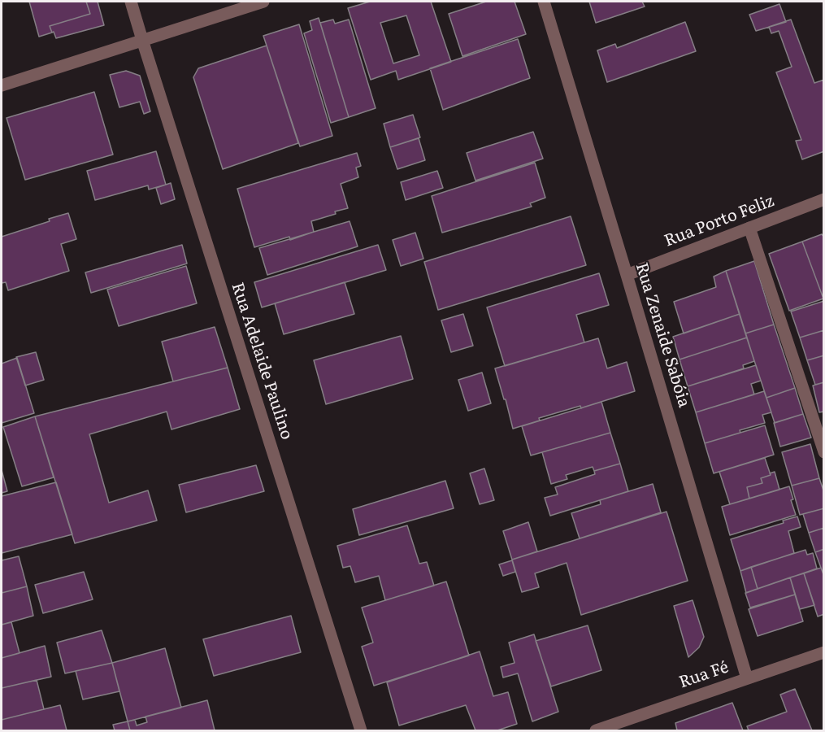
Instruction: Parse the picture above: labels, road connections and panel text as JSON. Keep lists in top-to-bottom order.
{
  "streets": {
    "street": [
      "Rua Porto Feliz",
      "Rua Zenaide Sabóia",
      "Rua Adelaide Paulino",
      "Rua Fé"
    ]
  },
  "crossings": [
    ["Rua Porto Feliz", "Rua Zenaide Sabóia"],
    ["Rua Zenaide Sabóia", "Rua Fé"]
  ]
}
